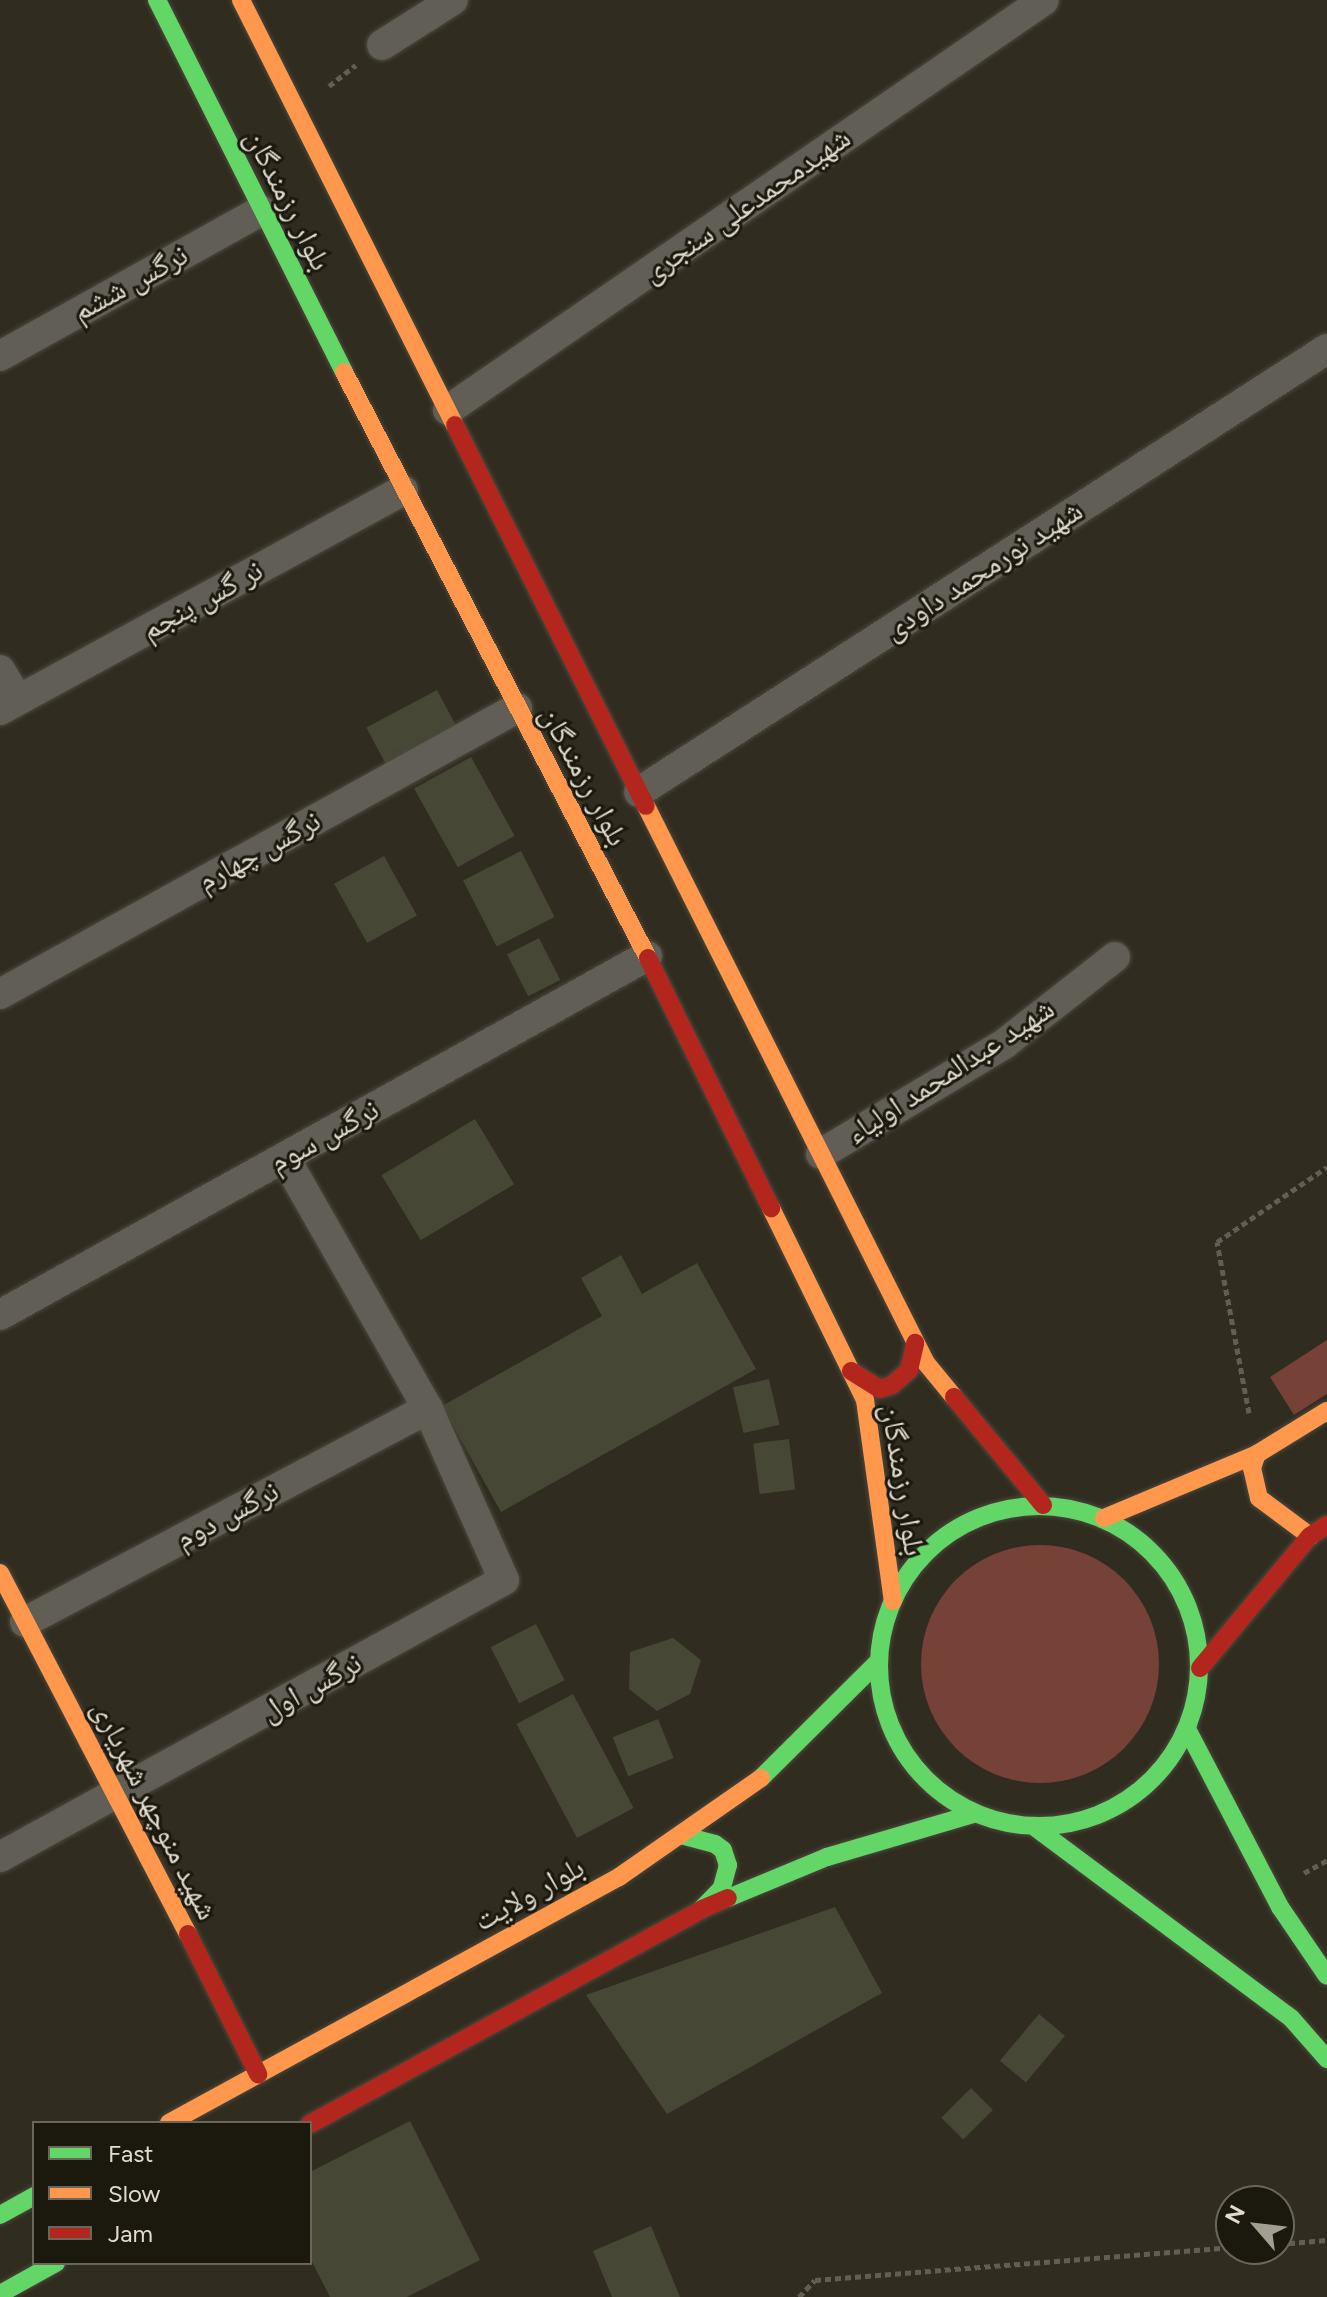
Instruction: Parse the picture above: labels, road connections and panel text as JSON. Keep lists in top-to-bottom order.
{
  "streets": {
    "main road": ["بلوار رزمندگان", "شهید منوچهر شهریاری", "بلوار ولایت"],
    "street": [
      "شهیدمحمدعلی سنجری",
      "نرگس ششم",
      "شهید نورمحمد داودی",
      "نر گس پنجم",
      "نرگس چهارم",
      "شهید عبدالمحمد اولیاء",
      "نرگس سوم",
      "نرگس دوم",
      "نرگس اول"
    ]
  },
  "crossings": [
    ["بلوار رزمندگان", "شهیدمحمدعلی سنجری"],
    ["بلوار رزمندگان", "نرگس ششم"],
    ["بلوار رزمندگان", "شهید نورمحمد داودی"],
    ["بلوار رزمندگان", "نر گس پنجم"],
    ["بلوار رزمندگان", "نرگس چهارم"],
    ["بلوار رزمندگان", "شهید عبدالمحمد اولیاء"],
    ["بلوار رزمندگان", "نرگس سوم"],
    ["نرگس دوم", "نرگس اول"],
    ["نرگس دوم", "شهید منوچهر شهریاری"],
    ["نرگس اول", "شهید منوچهر شهریاری"],
    ["شهید منوچهر شهریاری", "بلوار ولایت"]
  ],
  "legend": ["Fast", "Slow", "Jam"],
  "north": "top left"
}
